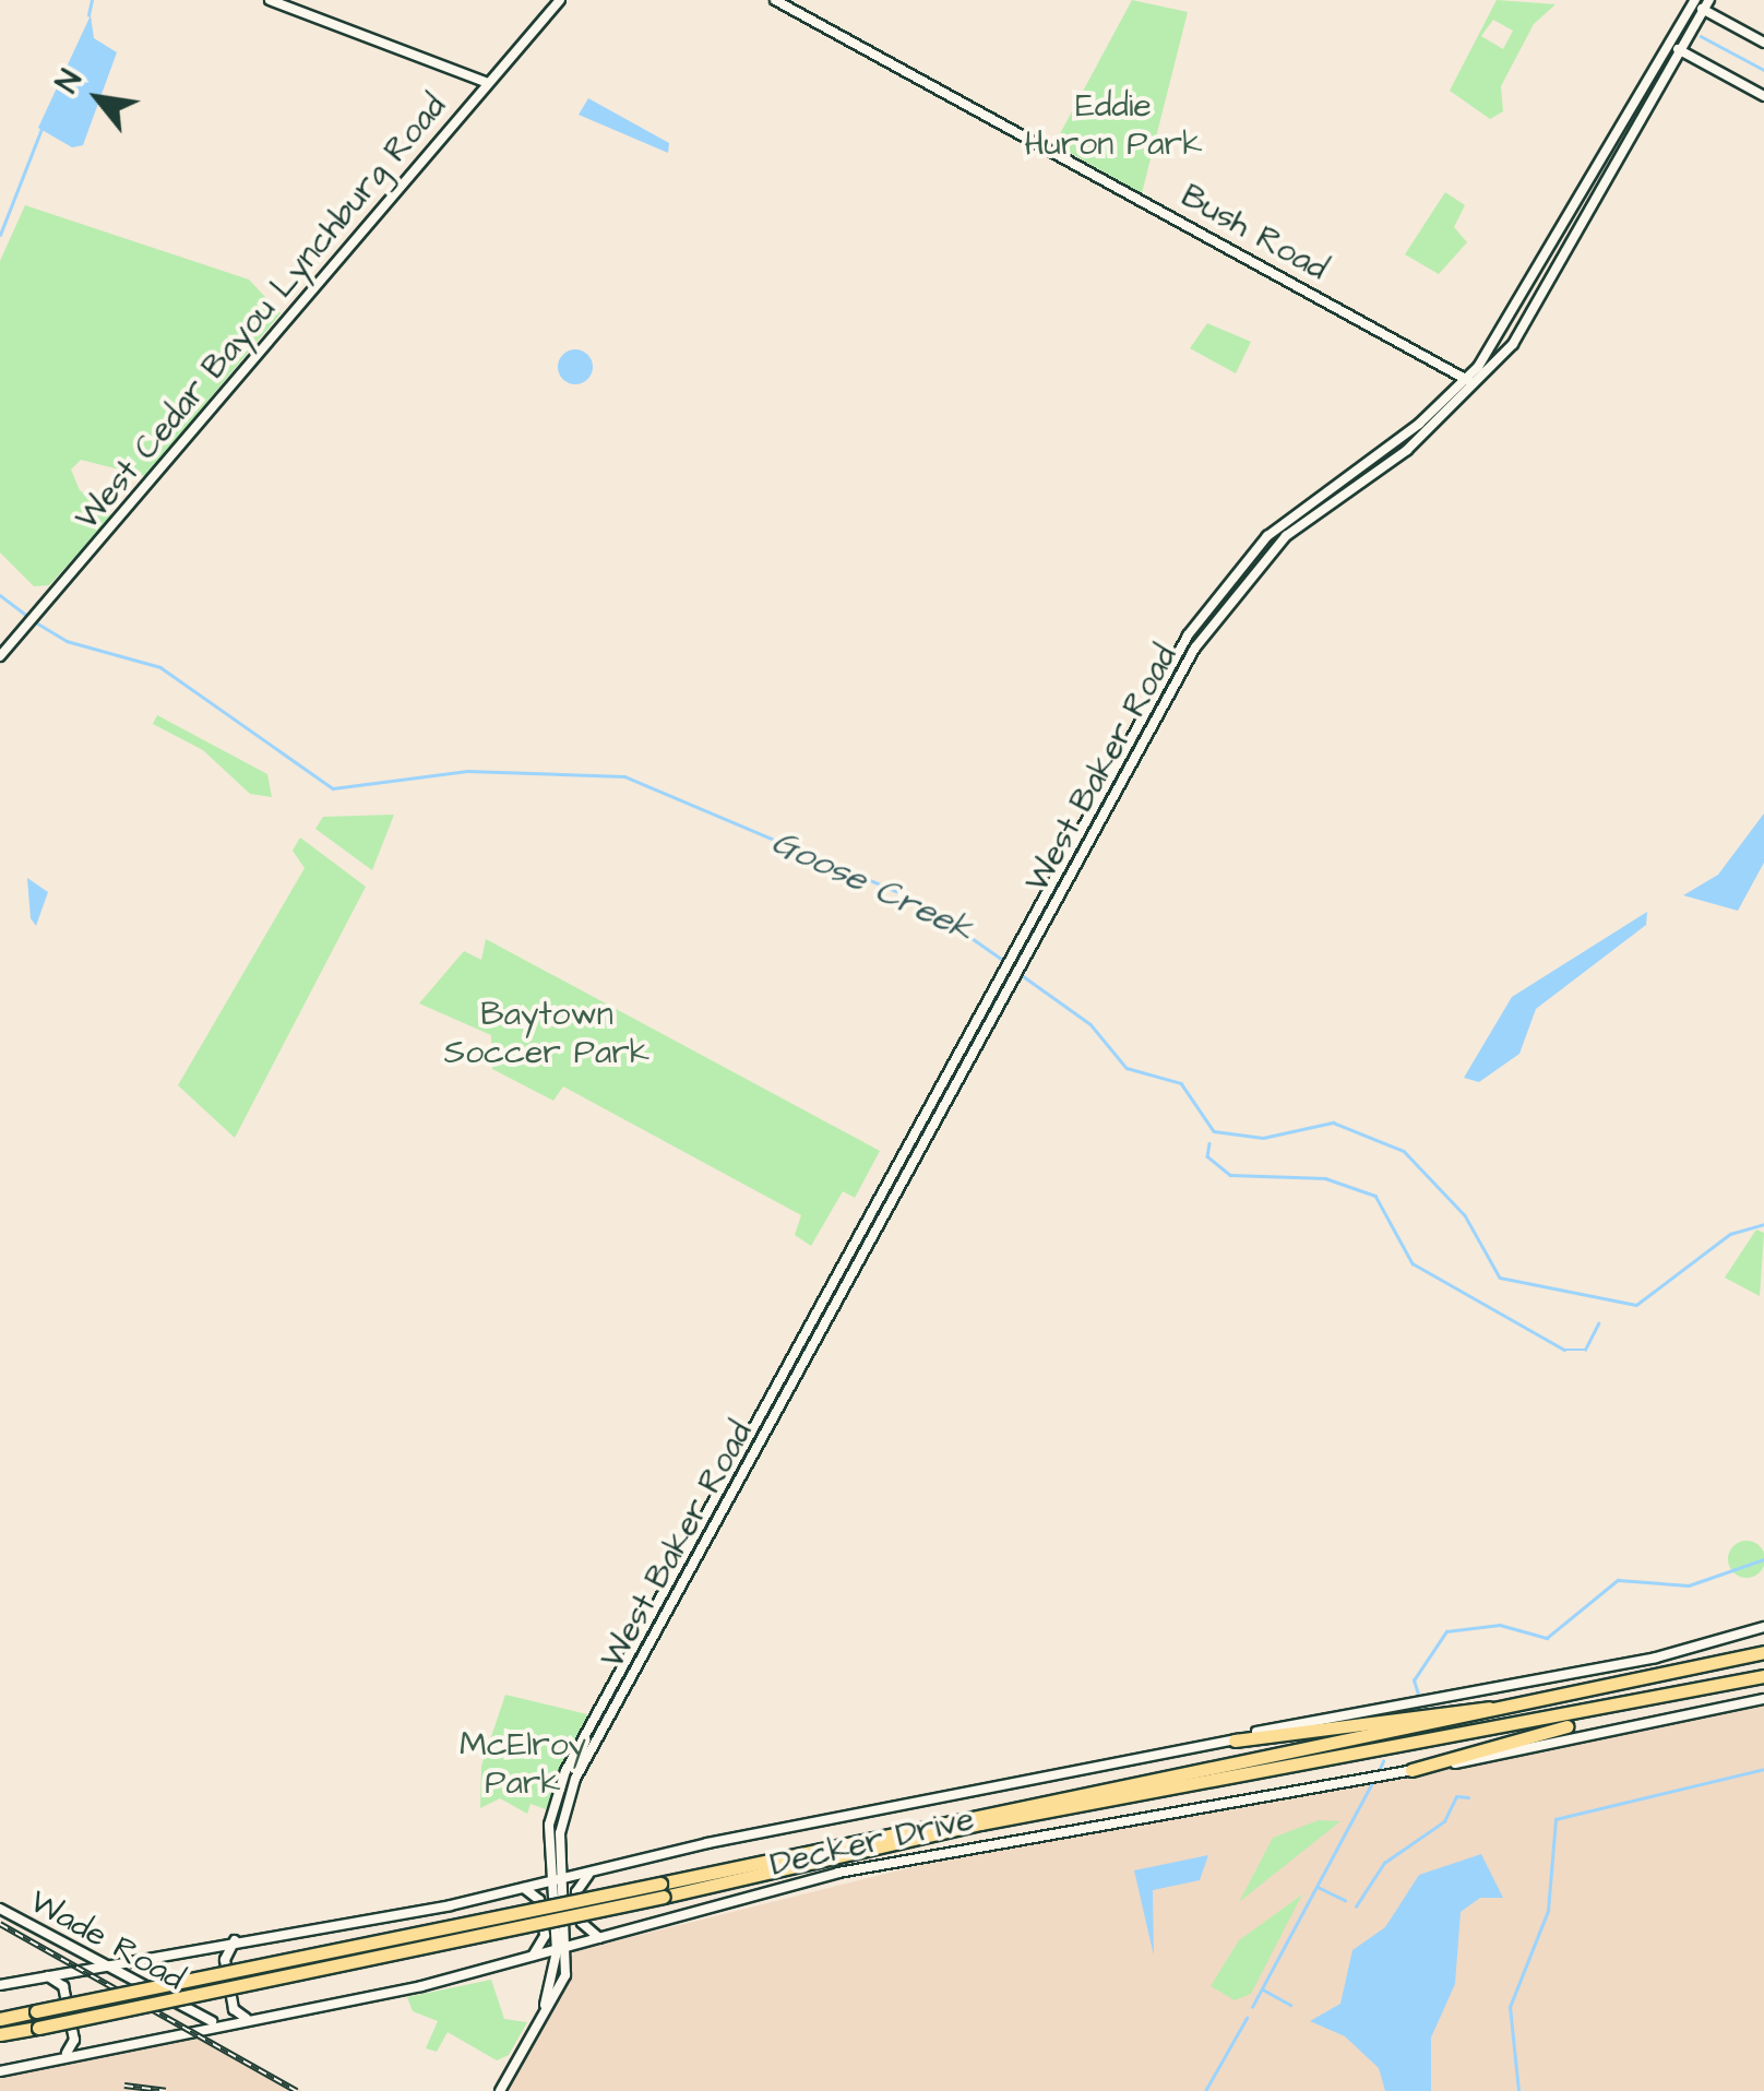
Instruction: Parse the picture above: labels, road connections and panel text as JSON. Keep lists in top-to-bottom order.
{
  "streets": {
    "highway": ["Decker Drive"],
    "main road": [
      "Bush Road",
      "West Cedar Bayou Lynchburg Road",
      "West Baker Road",
      "Wade Road"
    ]
  },
  "crossings": [
    ["Bush Road", "West Baker Road"],
    ["West Baker Road", "Decker Drive"],
    ["Decker Drive", "Wade Road"]
  ],
  "water": ["Goose Creek"],
  "parks": ["Eddie Huron Park", "Baytown Soccer Park", "McElroy Park"],
  "north": "top left"
}
